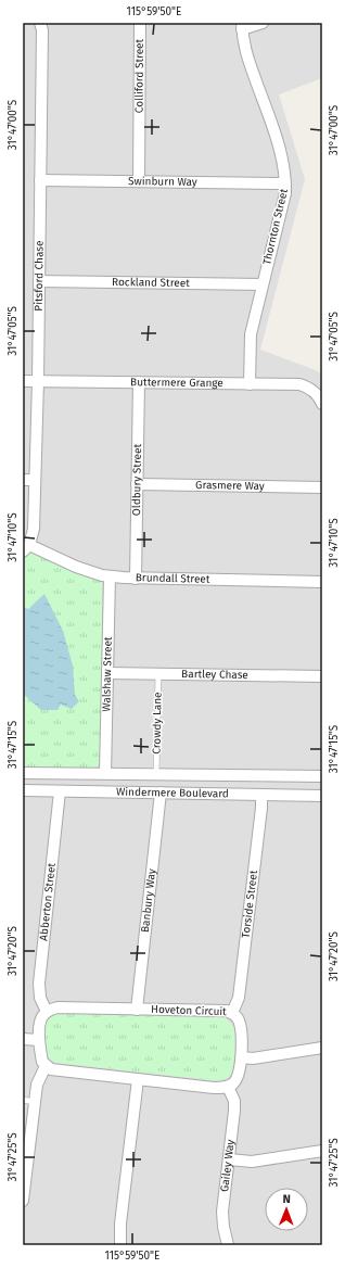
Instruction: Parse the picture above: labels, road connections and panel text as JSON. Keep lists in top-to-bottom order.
{
  "streets": {
    "street": [
      "Colliford Street",
      "Swinburn Way",
      "Thornton Street",
      "Pitsford Chase",
      "Rockland Street",
      "Buttermere Grange",
      "Oldbury Street",
      "Grasmere Way",
      "Brundall Street",
      "Walshaw Street",
      "Bartley Chase",
      "Windermere Boulevard",
      "Banbury Way",
      "Abberton Street",
      "Torside Street",
      "Hoveton Circuit",
      "Gailey Way"
    ],
    "lane": ["Crowdy Lane"]
  },
  "crossings": [
    ["Colliford Street", "Swinburn Way"],
    ["Swinburn Way", "Thornton Street"],
    ["Swinburn Way", "Pitsford Chase"],
    ["Thornton Street", "Rockland Street"],
    ["Thornton Street", "Buttermere Grange"],
    ["Pitsford Chase", "Rockland Street"],
    ["Pitsford Chase", "Buttermere Grange"],
    ["Pitsford Chase", "Brundall Street"],
    ["Buttermere Grange", "Oldbury Street"],
    ["Oldbury Street", "Grasmere Way"],
    ["Oldbury Street", "Brundall Street"],
    ["Brundall Street", "Walshaw Street"],
    ["Walshaw Street", "Bartley Chase"],
    ["Walshaw Street", "Windermere Boulevard"],
    ["Bartley Chase", "Crowdy Lane"],
    ["Crowdy Lane", "Windermere Boulevard"],
    ["Windermere Boulevard", "Banbury Way"],
    ["Windermere Boulevard", "Abberton Street"],
    ["Windermere Boulevard", "Torside Street"],
    ["Banbury Way", "Hoveton Circuit"],
    ["Abberton Street", "Hoveton Circuit"],
    ["Torside Street", "Hoveton Circuit"],
    ["Hoveton Circuit", "Gailey Way"]
  ],
  "north": "top",
  "coordinates": [
    "115°59'50\"E",
    "31°47'00\"S",
    "31°47'05\"S",
    "31°47'10\"S",
    "31°47'15\"S",
    "31°47'20\"S",
    "31°47'25\"S"
  ]
}
